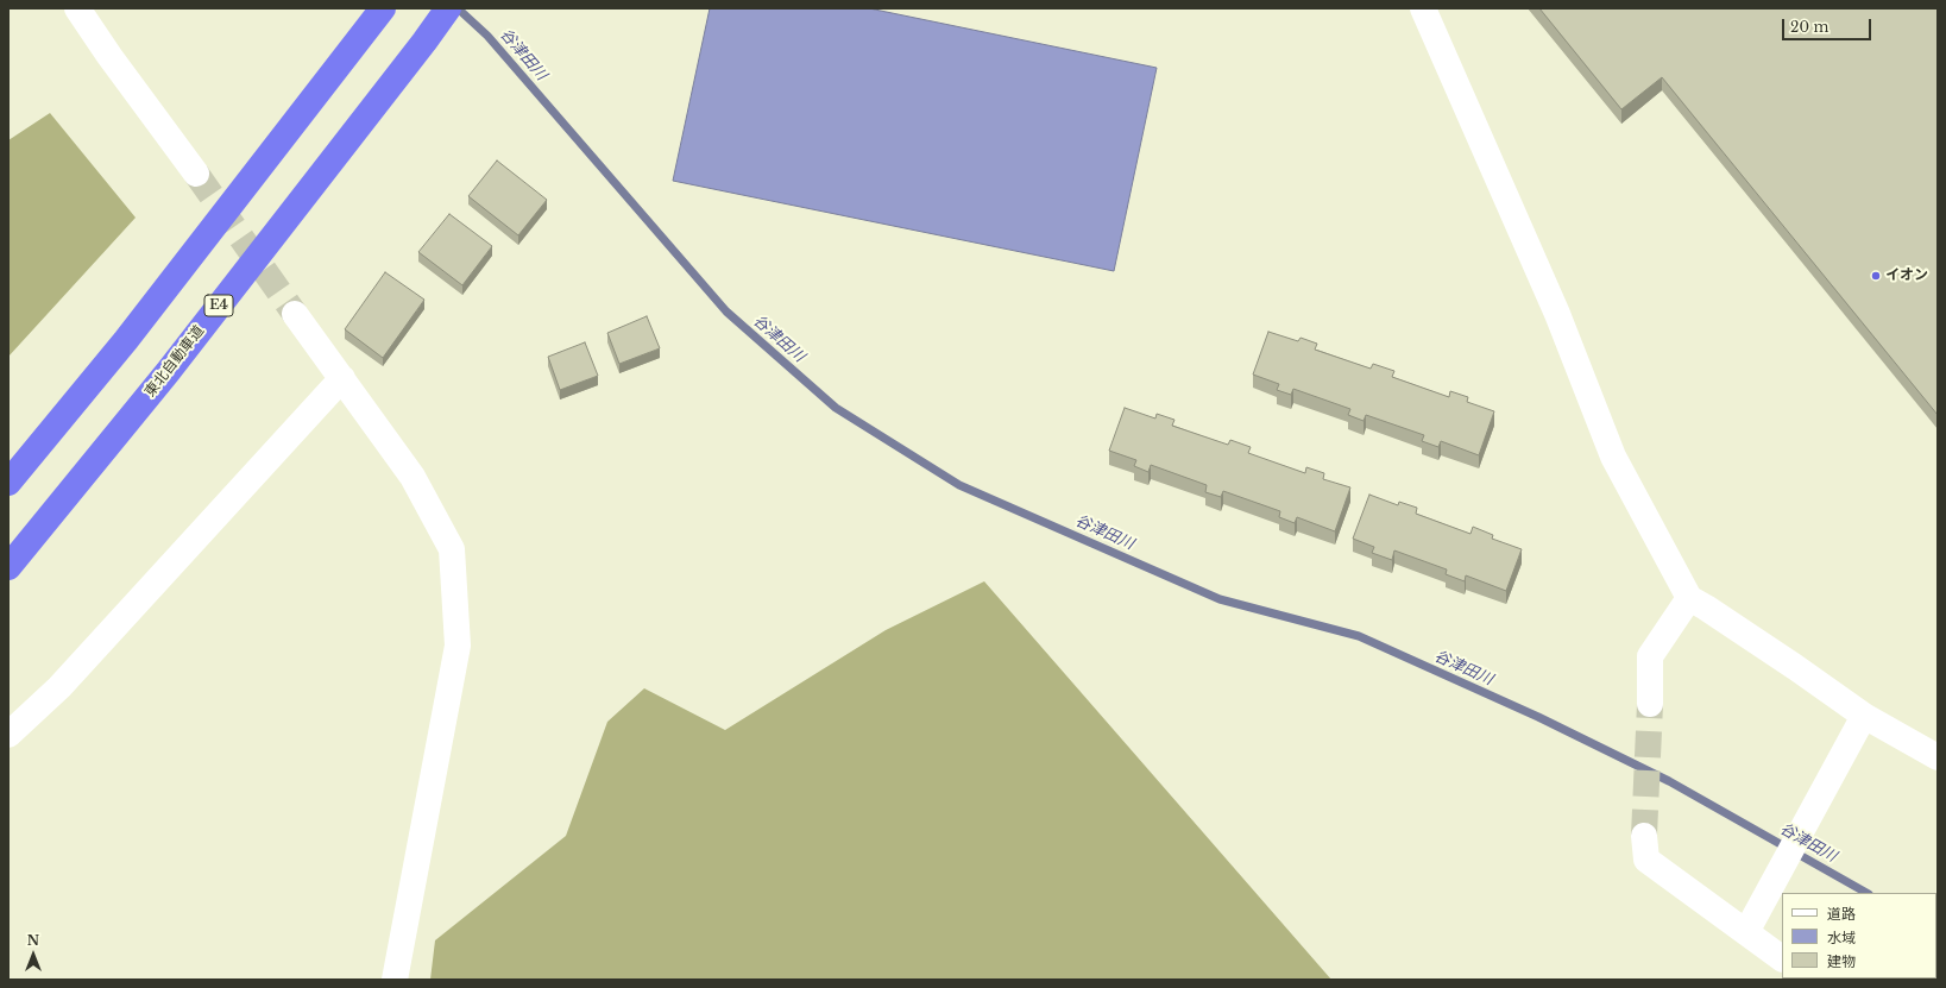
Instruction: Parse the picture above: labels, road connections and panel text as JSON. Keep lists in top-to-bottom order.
{
  "streets": {
    "highway": ["E4", "東北自動車道"]
  },
  "water": ["谷津田川"],
  "places": ["イオン"],
  "legend": ["道路", "水域", "建物"],
  "scale_bar": "20 m",
  "north": "top"
}
